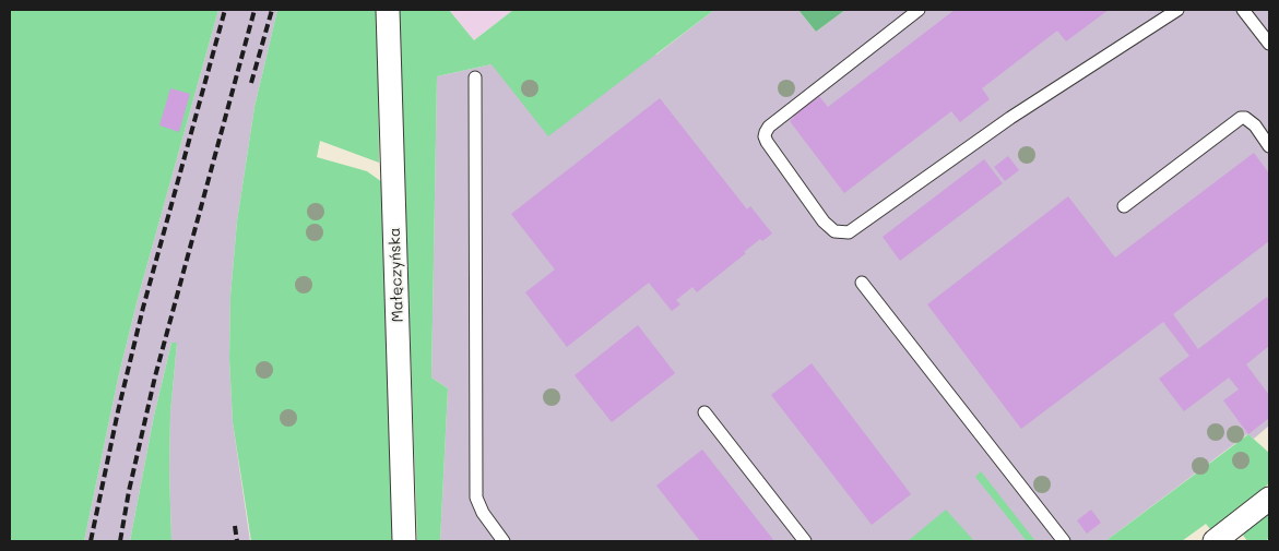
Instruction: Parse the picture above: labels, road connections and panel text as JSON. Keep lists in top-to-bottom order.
{
  "streets": {
    "street": ["Małęczyńska"]
  }
}
